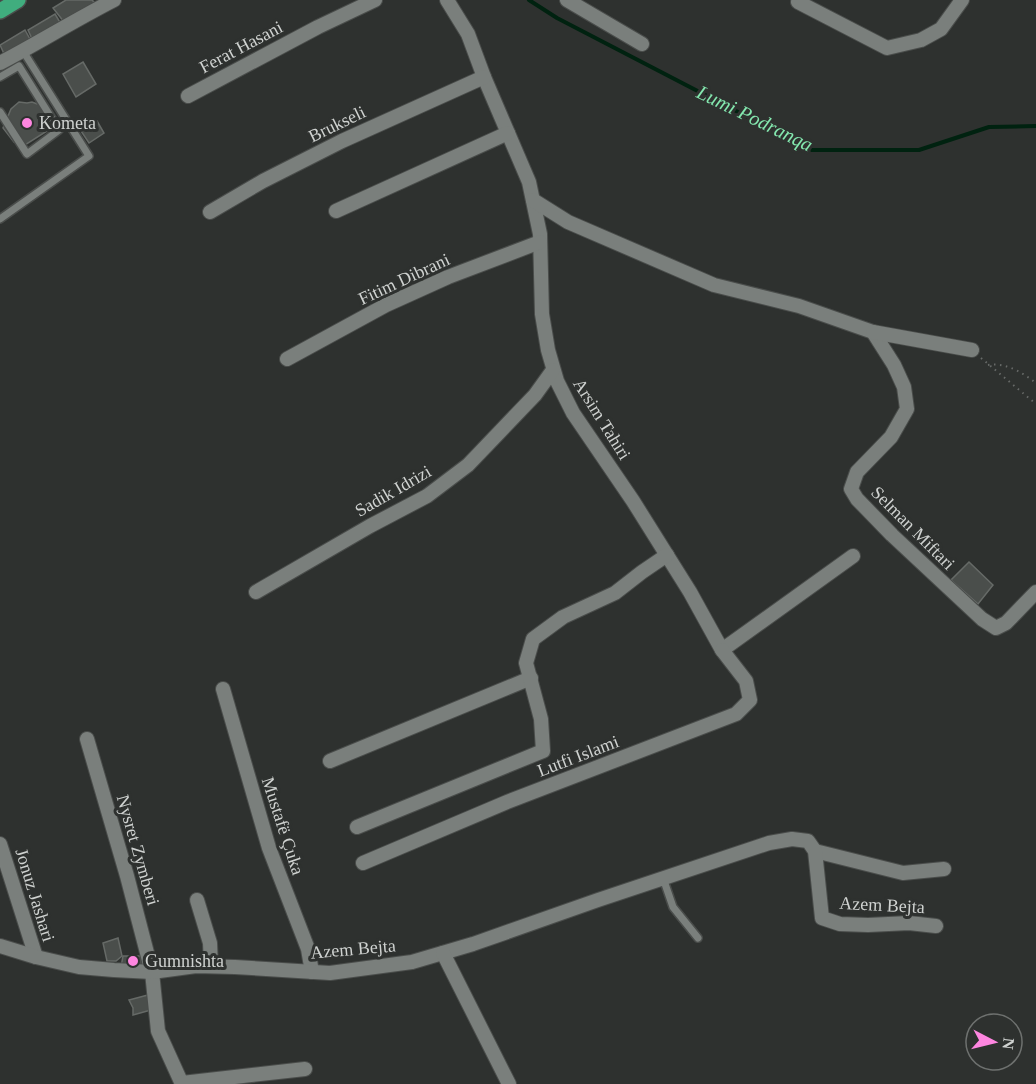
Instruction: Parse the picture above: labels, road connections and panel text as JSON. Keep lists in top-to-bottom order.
{
  "streets": {
    "street": [
      "Ferat Hasani",
      "Brukseli",
      "Fitim Dibrani",
      "Arsim Tahiri",
      "Sadik Idrizi",
      "Selman Miftari",
      "Lutfi Islami",
      "Mustafë Çuka",
      "Nysret Zymberi",
      "Jonuz Jashari",
      "Azem Bejta"
    ]
  },
  "crossings": [
    ["Brukseli", "Arsim Tahiri"],
    ["Fitim Dibrani", "Arsim Tahiri"],
    ["Arsim Tahiri", "Sadik Idrizi"],
    ["Arsim Tahiri", "Lutfi Islami"],
    ["Mustafë Çuka", "Azem Bejta"],
    ["Nysret Zymberi", "Azem Bejta"],
    ["Jonuz Jashari", "Azem Bejta"]
  ],
  "water": ["Lumi Podranqa"],
  "places": ["Kometa", "Gumnishta"],
  "north": "right"
}
